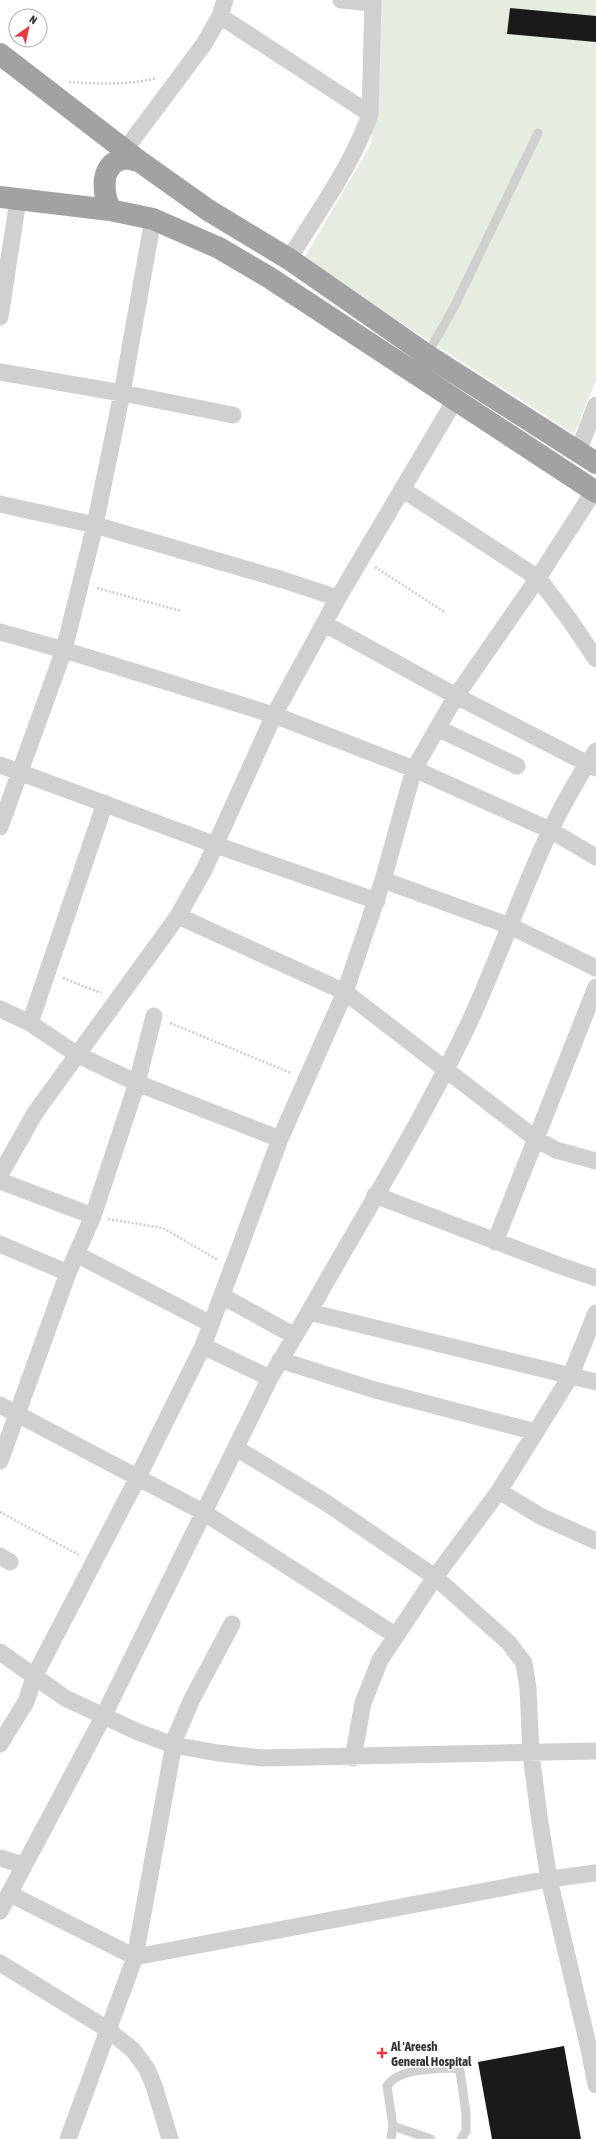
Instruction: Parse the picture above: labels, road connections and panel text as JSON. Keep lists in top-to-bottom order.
{
  "places": {
    "health": ["Al 'Areesh General Hospital"]
  },
  "north": "top right"
}
